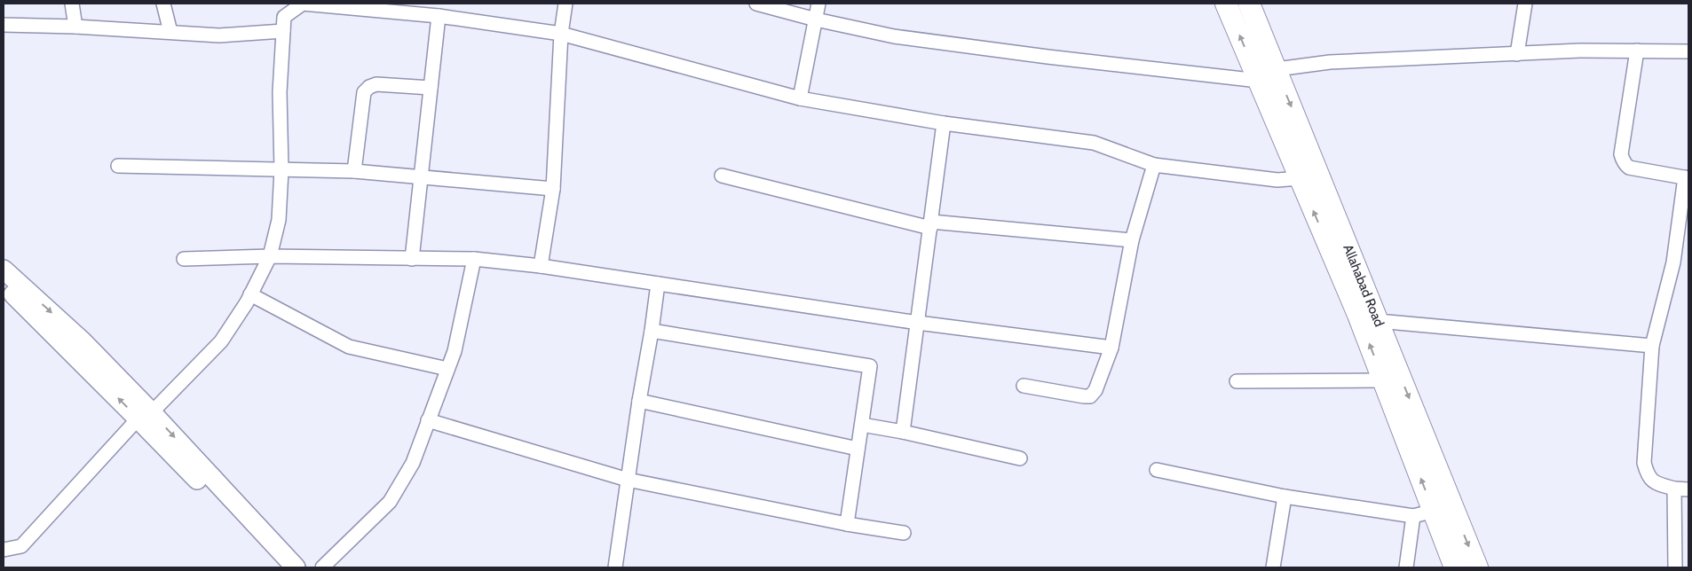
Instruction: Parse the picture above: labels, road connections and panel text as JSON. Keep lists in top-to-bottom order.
{
  "streets": {
    "main road": ["Allahabad Road"]
  }
}
